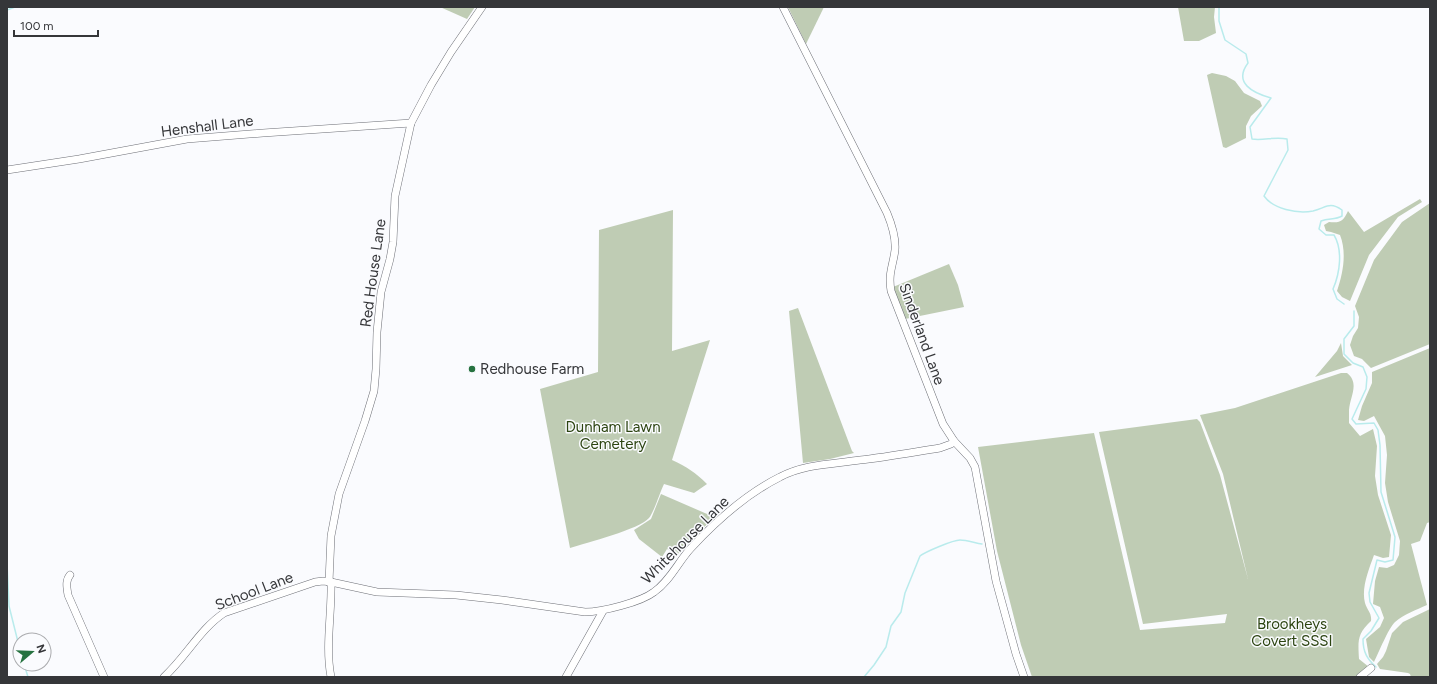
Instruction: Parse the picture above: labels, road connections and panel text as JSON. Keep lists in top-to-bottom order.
{
  "streets": {
    "street": [
      "Henshall Lane",
      "Red House Lane",
      "Sinderland Lane",
      "Whitehouse Lane",
      "School Lane"
    ]
  },
  "crossings": [
    ["Henshall Lane", "Red House Lane"],
    ["Red House Lane", "Whitehouse Lane"],
    ["Red House Lane", "School Lane"],
    ["Sinderland Lane", "Whitehouse Lane"],
    ["Whitehouse Lane", "School Lane"]
  ],
  "parks": ["Dunham Lawn Cemetery", "Brookheys Covert SSSI"],
  "places": ["Redhouse Farm"],
  "scale_bar": "100 m",
  "north": "right"
}
